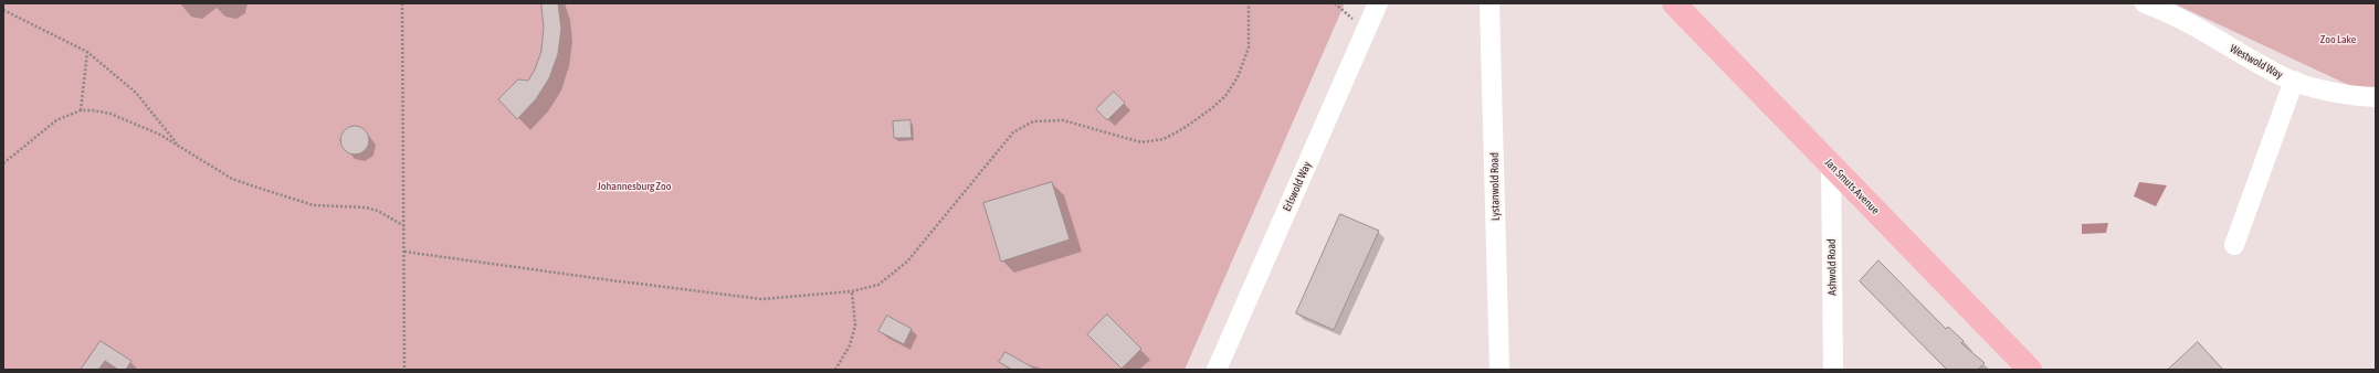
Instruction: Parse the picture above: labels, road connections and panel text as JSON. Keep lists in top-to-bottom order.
{
  "streets": {
    "main road": ["Jan Smuts Avenue"],
    "street": [
      "Westwold Way",
      "Erlswold Way",
      "Lystanwold Road",
      "Ashwold Road"
    ]
  },
  "crossings": [
    ["Jan Smuts Avenue", "Ashwold Road"]
  ],
  "parks": ["Zoo Lake", "Johannesburg Zoo"]
}
